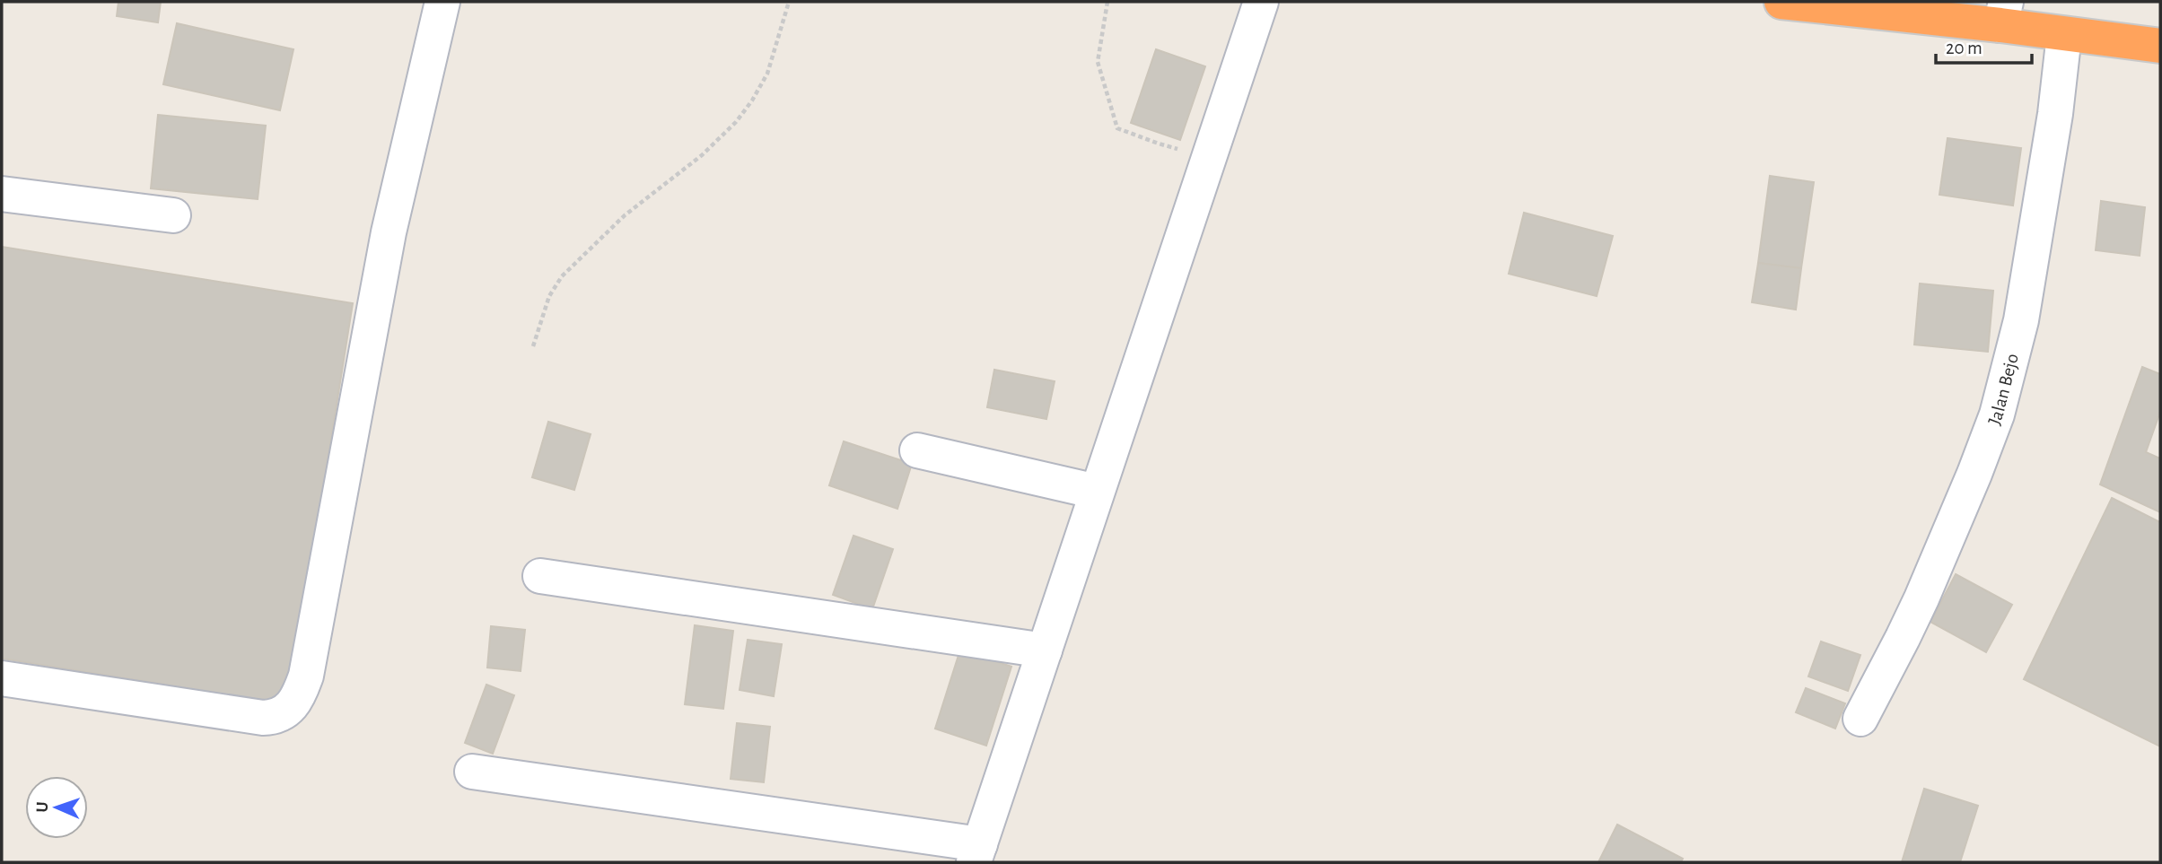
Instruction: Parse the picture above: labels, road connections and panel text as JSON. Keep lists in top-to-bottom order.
{
  "streets": {
    "street": ["Jalan Bejo"]
  },
  "scale_bar": "20 m",
  "north": "left"
}
